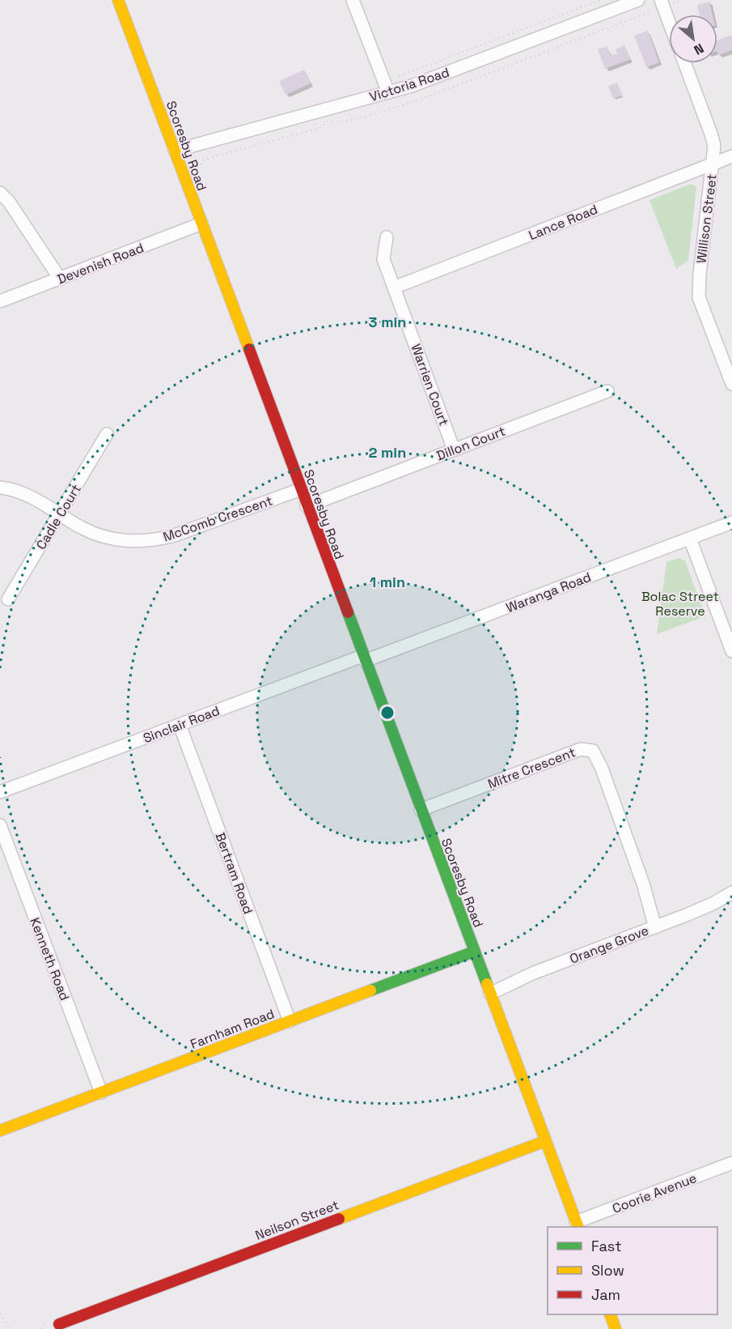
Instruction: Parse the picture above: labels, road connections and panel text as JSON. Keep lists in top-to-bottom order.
{
  "streets": {
    "main road": ["Scoresby Road", "Farnham Road", "Neilson Street"],
    "street": [
      "Victoria Road",
      "Willison Street",
      "Lance Road",
      "Devenish Road",
      "Warrien Court",
      "Dillon Court",
      "Cadle Court",
      "McComb Crescent",
      "Waranga Road",
      "Sinclair Road",
      "Mitre Crescent",
      "Bertram Road",
      "Orange Grove",
      "Kenneth Road",
      "Coorie Avenue"
    ]
  },
  "crossings": [
    ["Victoria Road", "Scoresby Road"],
    ["Scoresby Road", "Devenish Road"],
    ["Scoresby Road", "Dillon Court"],
    ["Scoresby Road", "McComb Crescent"],
    ["Scoresby Road", "Waranga Road"],
    ["Scoresby Road", "Sinclair Road"],
    ["Scoresby Road", "Mitre Crescent"],
    ["Scoresby Road", "Orange Grove"],
    ["Scoresby Road", "Farnham Road"],
    ["Scoresby Road", "Coorie Avenue"],
    ["Scoresby Road", "Neilson Street"],
    ["Willison Street", "Lance Road"],
    ["Lance Road", "Warrien Court"],
    ["Warrien Court", "Dillon Court"],
    ["Cadle Court", "McComb Crescent"],
    ["Waranga Road", "Sinclair Road"],
    ["Sinclair Road", "Bertram Road"],
    ["Mitre Crescent", "Orange Grove"],
    ["Bertram Road", "Farnham Road"],
    ["Kenneth Road", "Farnham Road"]
  ],
  "parks": ["Bolac Street Reserve"],
  "legend": ["Fast", "Slow", "Jam"],
  "north": "bottom right",
  "rings": ["3 min", "2 min", "1 min"]
}
